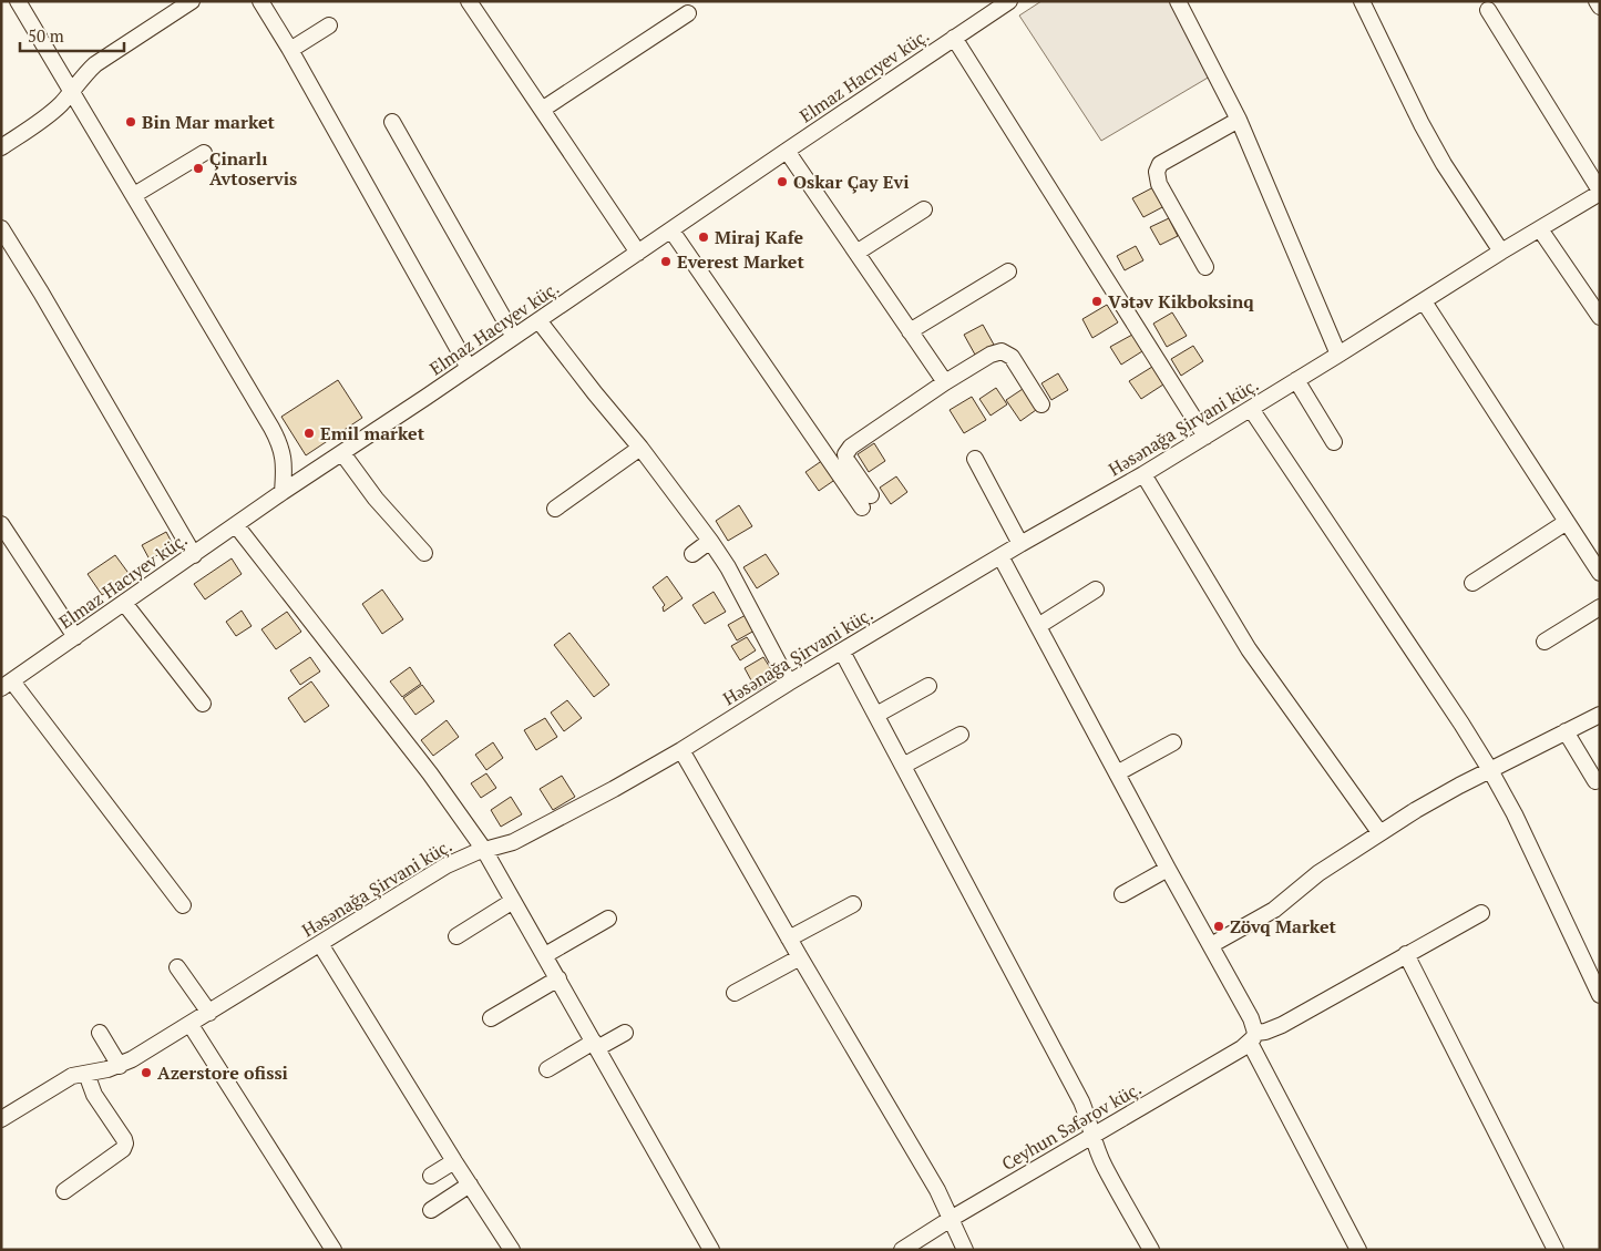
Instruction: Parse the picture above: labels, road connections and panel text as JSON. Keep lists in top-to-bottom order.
{
  "streets": {
    "street": ["Elmaz Hacıyev küç.", "Həsənağa Şirvani küç.", "Ceyhun Səfərov küç."]
  },
  "places": [
    "Bin Mar market",
    "Çinarlı Avtoservis",
    "Oskar Çay Evi",
    "Miraj Kafe",
    "Everest Market",
    "Vətəv Kikboksinq",
    "Emil market",
    "Zövq Market",
    "Azerstore ofissi"
  ],
  "scale_bar": "50 m"
}
